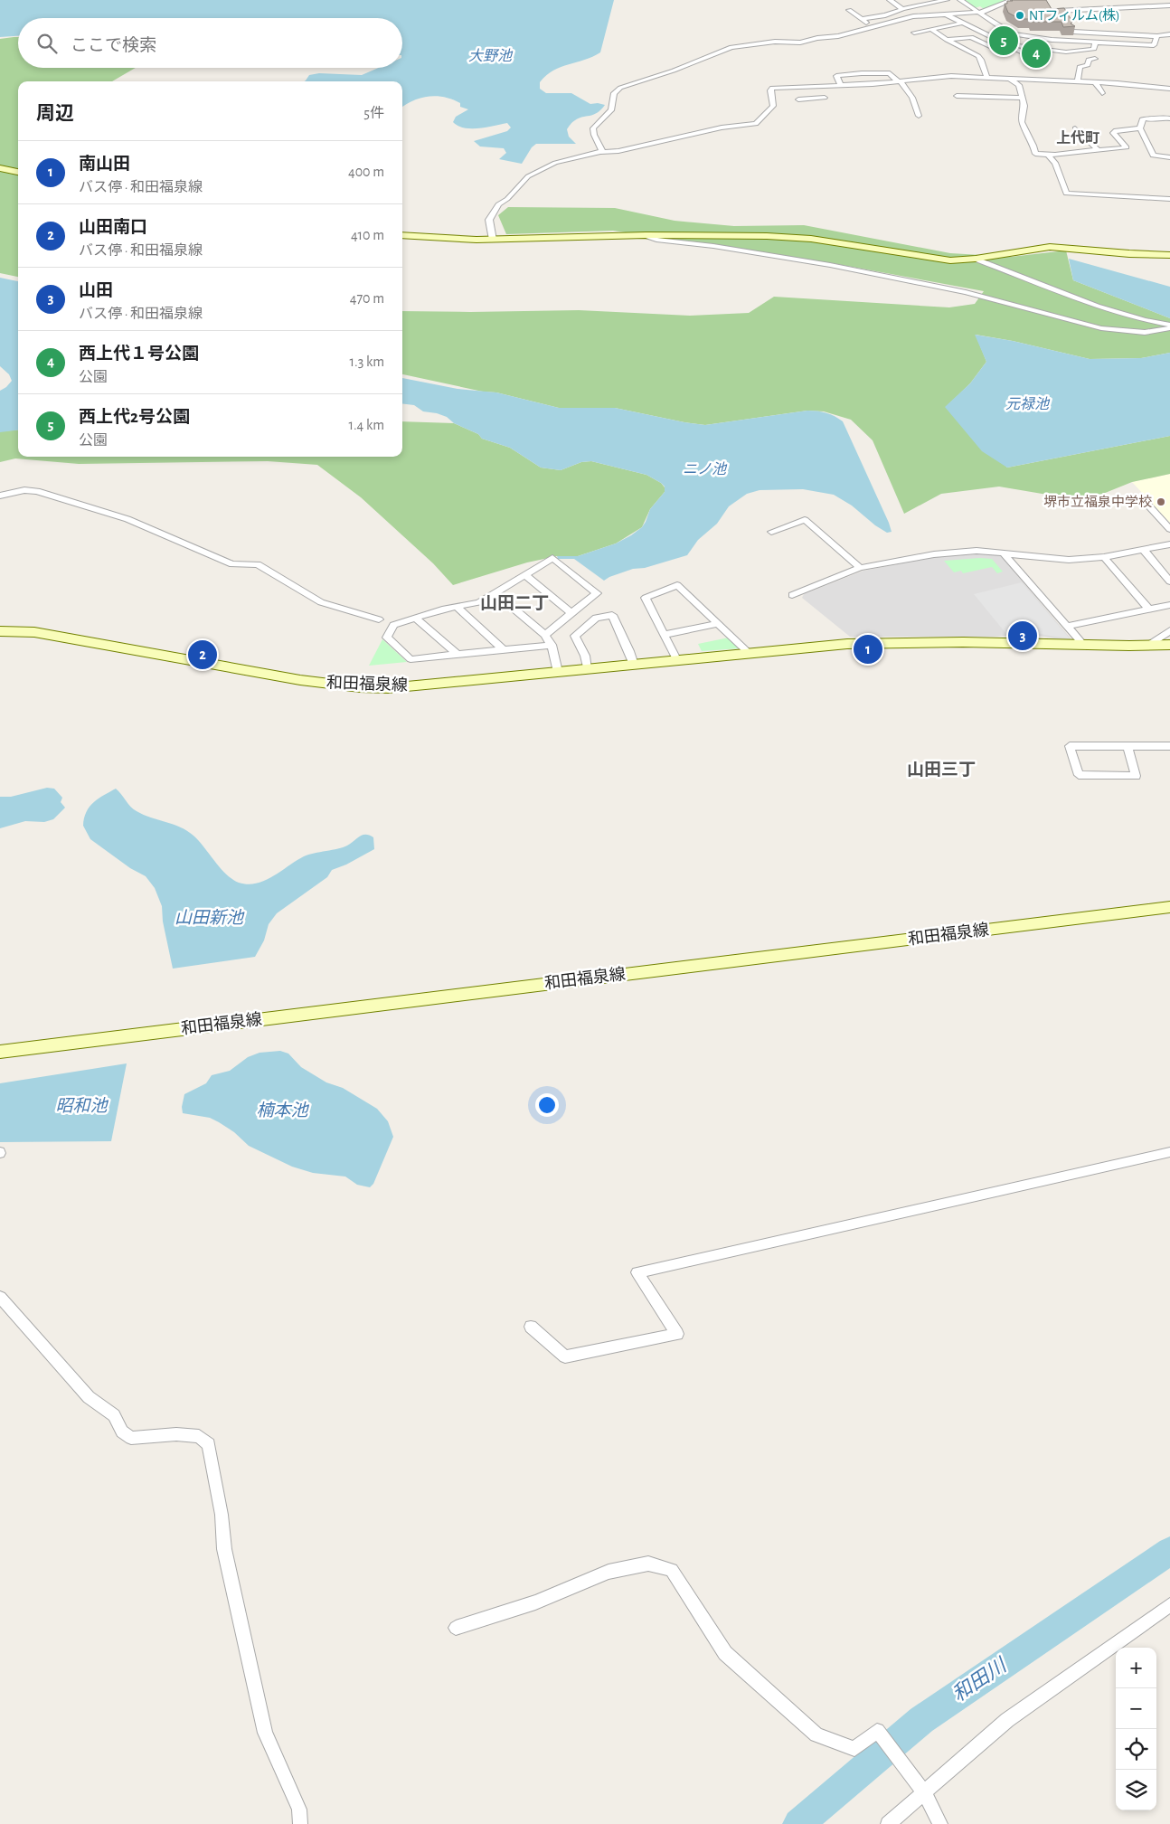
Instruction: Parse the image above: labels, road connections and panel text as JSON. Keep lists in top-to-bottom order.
{
  "streets": {
    "main road": ["和田福泉線"]
  },
  "districts": ["上代町", "山田二丁", "山田三丁"],
  "water": [
    "大野池",
    "元禄池",
    "ニノ池",
    "山田新池",
    "昭和池",
    "楠本池",
    "和田川"
  ],
  "places": ["NTフィルム(株)", "堺市立福泉中学校"],
  "page": {
    "search": "ここで検索",
    "pins": [
      "5",
      "4",
      "3",
      "1",
      "2"
    ],
    "heading": ["周辺", "5件"],
    "list": [
      {
        "mark": "1",
        "name": "南山田",
        "note": "バス停 · 和田福泉線",
        "value": "400 m"
      },
      {
        "mark": "2",
        "name": "山田南口",
        "note": "バス停 · 和田福泉線",
        "value": "410 m"
      },
      {
        "mark": "3",
        "name": "山田",
        "note": "バス停 · 和田福泉線",
        "value": "470 m"
      },
      {
        "mark": "4",
        "name": "西上代１号公園",
        "note": "公園",
        "value": "1.3 km"
      },
      {
        "mark": "5",
        "name": "西上代2号公園",
        "note": "公園",
        "value": "1.4 km"
      }
    ],
    "map_buttons": ["+", "−"]
  }
}
